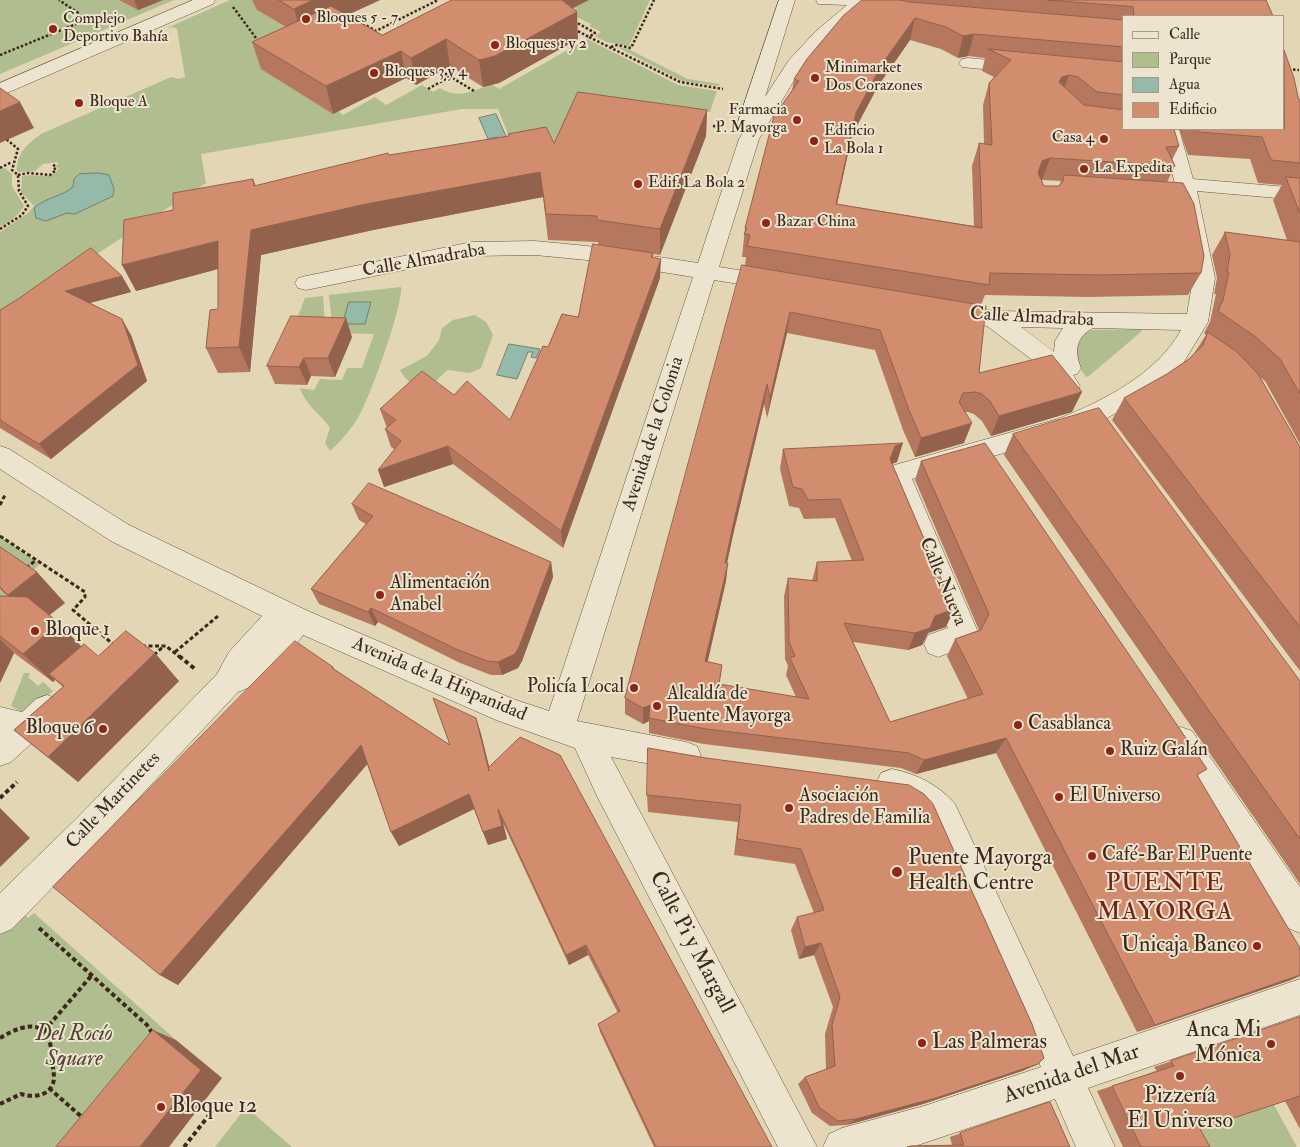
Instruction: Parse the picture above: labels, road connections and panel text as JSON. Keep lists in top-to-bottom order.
{
  "streets": {
    "street": [
      "Calle Almadraba",
      "Avenida de la Colonia",
      "Calle Nueva",
      "Avenida de la Hispanidad",
      "Calle Martinetes",
      "Calle Pi y Margall",
      "Avenida del Mar"
    ]
  },
  "crossings": [
    ["Calle Almadraba", "Avenida de la Colonia"],
    ["Calle Almadraba", "Calle Nueva"],
    ["Avenida de la Colonia", "Avenida de la Hispanidad"],
    ["Avenida de la Colonia", "Calle Pi y Margall"],
    ["Avenida de la Hispanidad", "Calle Martinetes"],
    ["Avenida de la Hispanidad", "Calle Pi y Margall"]
  ],
  "districts": ["PUENTE MAYORGA"],
  "parks": ["Del Rocío Square"],
  "places": [
    "Bloques 5 - 7",
    "Complejo Deportivo Bahía",
    "Bloques 1 y 2",
    "Bloques 3 y 4",
    "Minimarket Dos Corazones",
    "Bloque A",
    "Farmacia P. Mayorga",
    "Casa 4",
    "Edificio La Bola 1",
    "La Expedita",
    "Edif. La Bola 2",
    "Bazar China",
    "Alimentación Anabel",
    "Bloque 1",
    "Policía Local",
    "Alcaldía de Puente Mayorga",
    "Casablanca",
    "Bloque 6",
    "Ruiz Galán",
    "El Universo",
    "Asociación Padres de Familia",
    "Café-Bar El Puente",
    "Puente Mayorga Health Centre",
    "Unicaja Banco",
    "Las Palmeras",
    "Anca Mi Mónica",
    "Pizzería El Universo",
    "Bloque 12"
  ],
  "legend": [
    "Calle",
    "Parque",
    "Agua",
    "Edificio"
  ]
}
